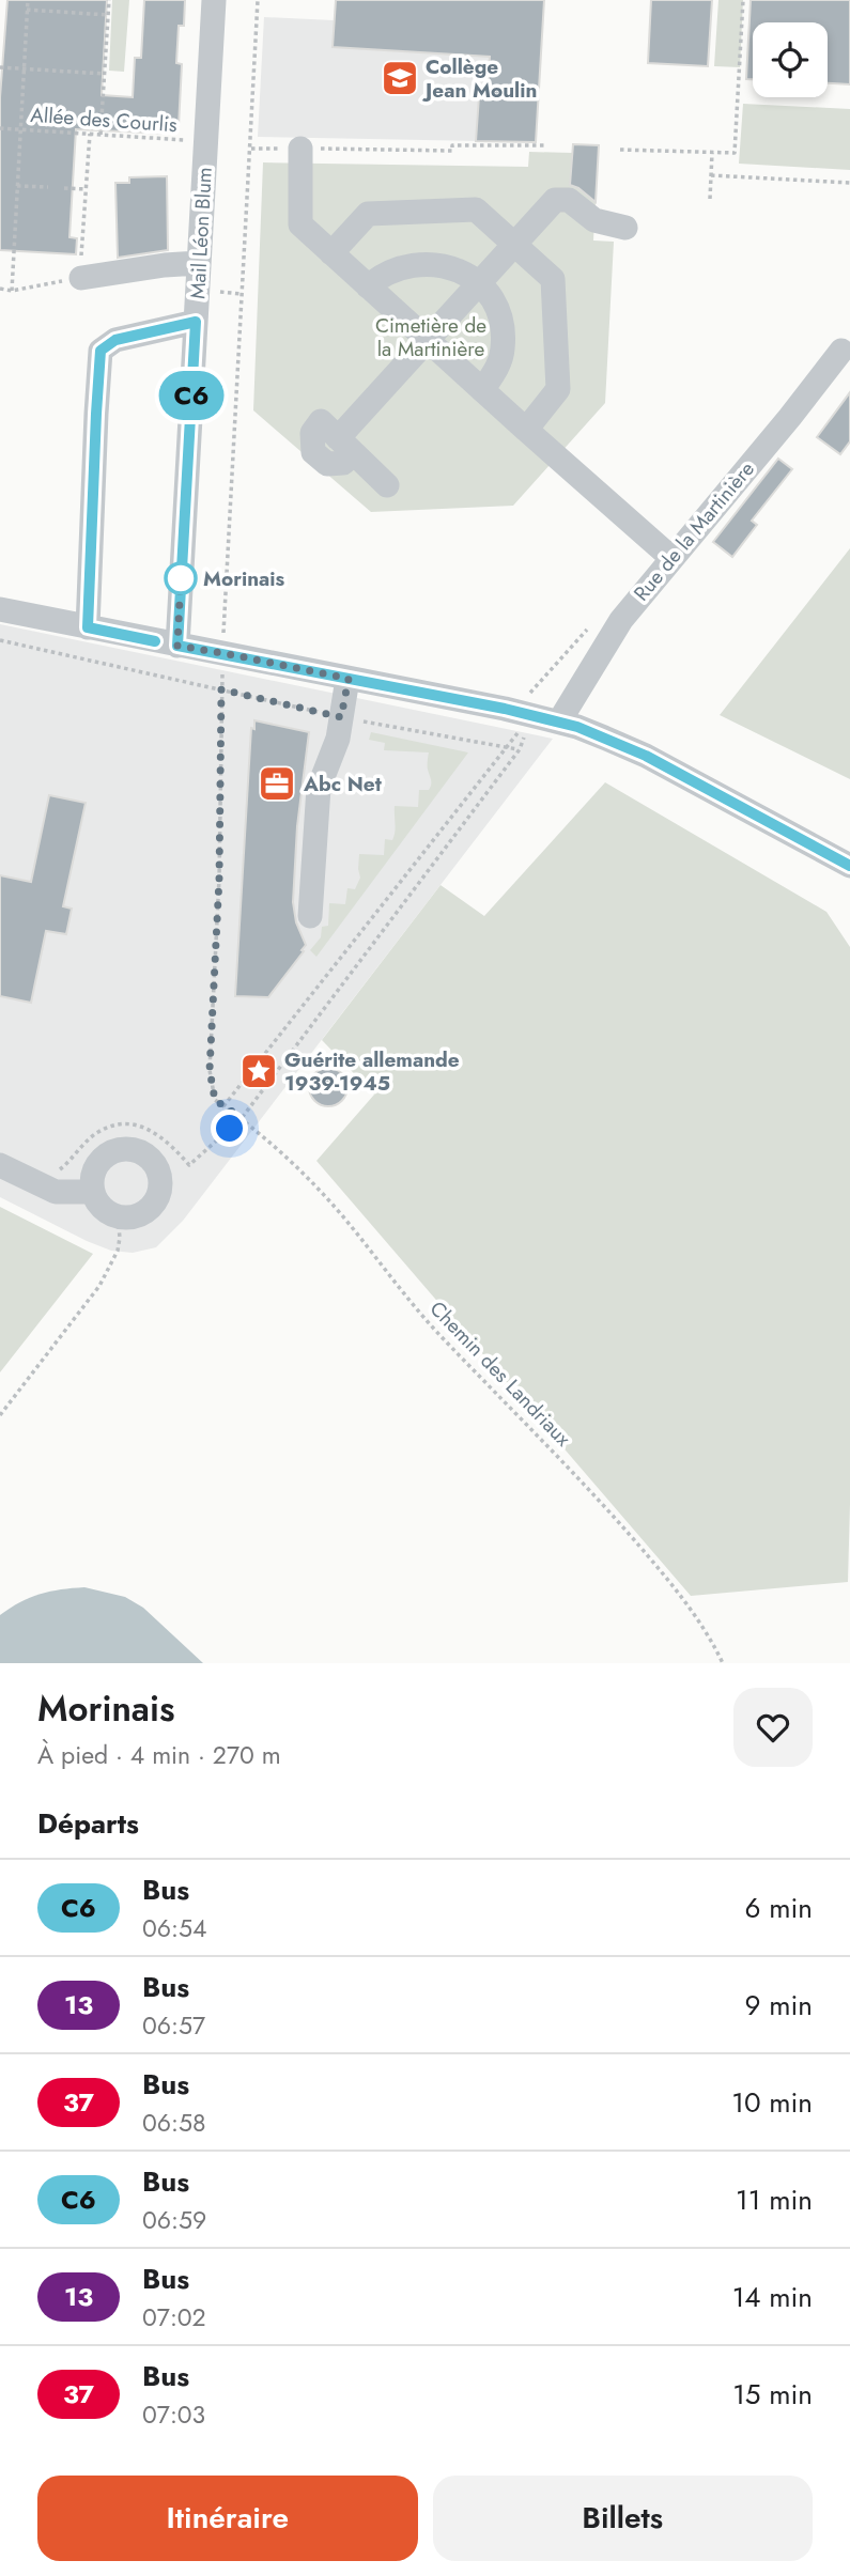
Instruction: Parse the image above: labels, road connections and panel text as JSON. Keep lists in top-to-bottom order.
{
  "streets": {
    "street": ["Mail Léon Blum", "Rue de la Martinière"],
    "path": ["Allée des Courlis", "Chemin des Landriaux"]
  },
  "crossings": [
    ["Allée des Courlis", "Mail Léon Blum"]
  ],
  "parks": ["Cimetière de la Martinière"],
  "places": {
    "school or university": ["Collège Jean Moulin"],
    "other": ["Morinais"],
    "office": ["Abc Net"],
    "place": ["Guérite allemande 1939-1945"]
  },
  "lines": ["bus line C6"],
  "page": {
    "on_map": "C6",
    "heading": [
      ["Morinais", "À pied · 4 min · 270 m"],
      "Départs"
    ],
    "list": [
      {
        "mark": "C6",
        "name": "Bus",
        "note": "06:54",
        "value": "6 min"
      },
      {
        "mark": "13",
        "name": "Bus",
        "note": "06:57",
        "value": "9 min"
      },
      {
        "mark": "37",
        "name": "Bus",
        "note": "06:58",
        "value": "10 min"
      },
      {
        "mark": "C6",
        "name": "Bus",
        "note": "06:59",
        "value": "11 min"
      },
      {
        "mark": "13",
        "name": "Bus",
        "note": "07:02",
        "value": "14 min"
      },
      {
        "mark": "37",
        "name": "Bus",
        "note": "07:03",
        "value": "15 min"
      }
    ],
    "buttons": ["Itinéraire", "Billets"]
  }
}
